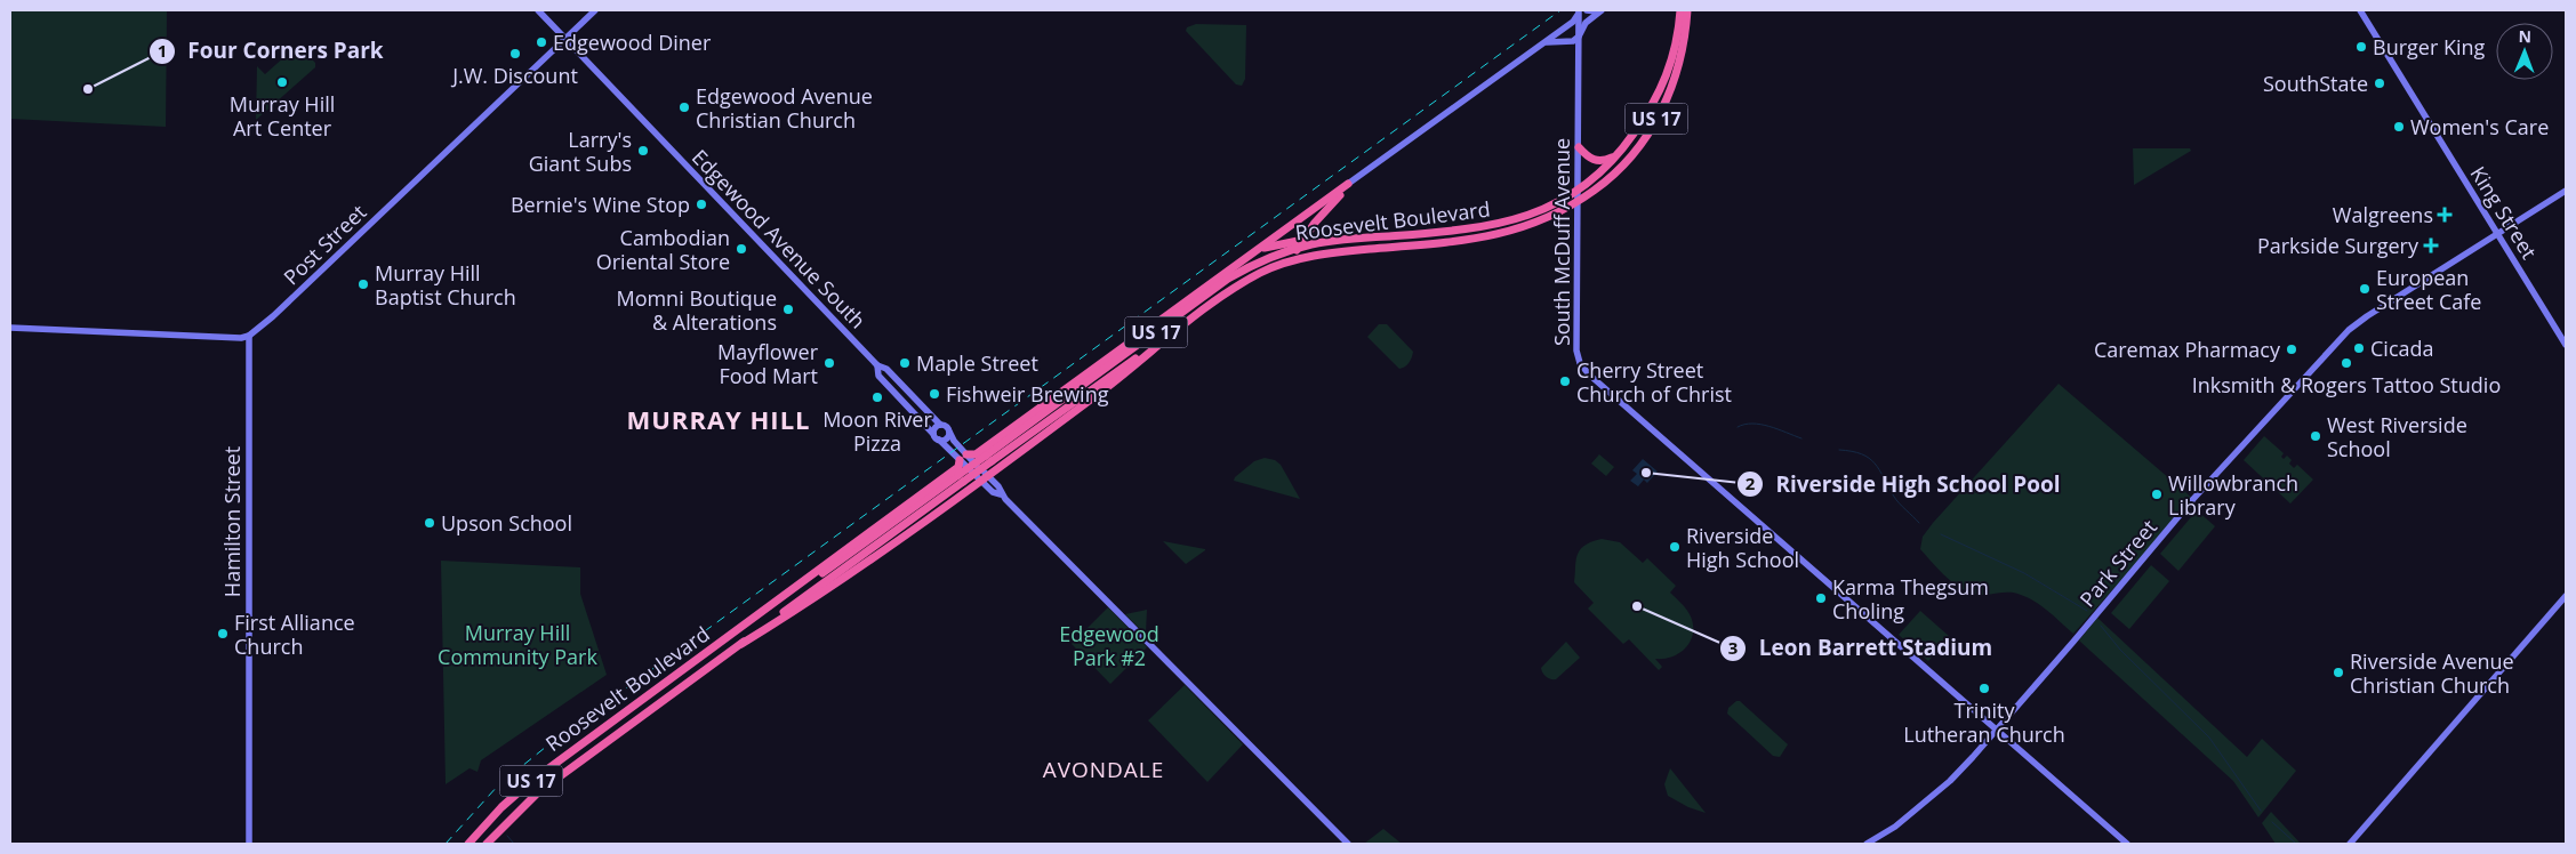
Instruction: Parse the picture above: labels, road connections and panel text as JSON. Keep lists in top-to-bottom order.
{
  "streets": {
    "highway": ["US 17", "Roosevelt Boulevard"],
    "main road": [
      "King Street",
      "Edgewood Avenue South",
      "South McDuff Avenue",
      "Post Street",
      "Hamilton Street",
      "Park Street"
    ]
  },
  "crossings": [
    ["US 17", "Roosevelt Boulevard"],
    ["King Street", "Park Street"],
    ["Roosevelt Boulevard", "South McDuff Avenue"],
    ["Edgewood Avenue South", "Post Street"],
    ["South McDuff Avenue", "Park Street"],
    ["Post Street", "Hamilton Street"]
  ],
  "districts": ["MURRAY HILL", "AVONDALE"],
  "parks": ["Murray Hill Community Park", "Edgewood Park #2"],
  "places": {
    "other": [
      "Edgewood Diner",
      "Burger King",
      "J.W. Discount",
      "Murray Hill Art Center",
      "SouthState",
      "Four Corners Park",
      "Edgewood Avenue Christian Church",
      "Women's Care",
      "Larry's Giant Subs",
      "Bernie's Wine Stop",
      "Cambodian Oriental Store",
      "Murray Hill Baptist Church",
      "European Street Cafe",
      "Momni Boutique & Alterations",
      "Cicada",
      "Caremax Pharmacy",
      "Mayflower Food Mart",
      "Maple Street",
      "Inksmith & Rogers Tattoo Studio",
      "Cherry Street Church of Christ",
      "Fishweir Brewing",
      "Moon River Pizza",
      "West Riverside School",
      "Riverside High School Pool",
      "Willowbranch Library",
      "Upson School",
      "Riverside High School",
      "Karma Thegsum Choling",
      "Leon Barrett Stadium",
      "First Alliance Church",
      "Riverside Avenue Christian Church",
      "Trinity Lutheran Church"
    ],
    "health": ["Walgreens", "Parkside Surgery"]
  },
  "north": "top"
}
